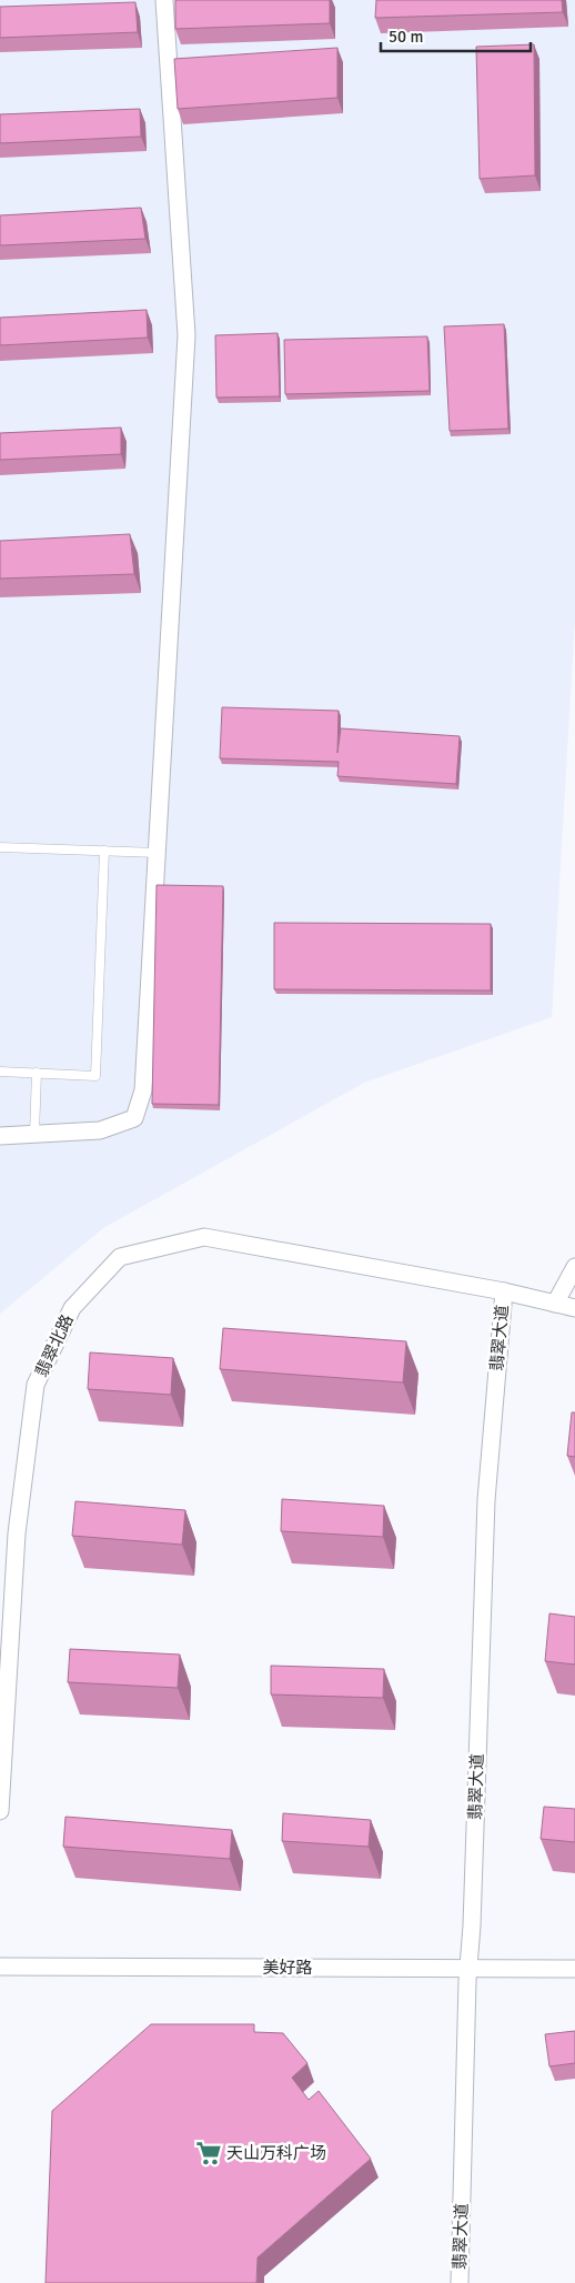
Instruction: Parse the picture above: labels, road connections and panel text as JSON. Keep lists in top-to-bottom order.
{
  "streets": {
    "street": ["翡翠大道", "翡翠北路", "美好路"]
  },
  "crossings": [
    ["翡翠大道", "翡翠北路"],
    ["翡翠大道", "美好路"]
  ],
  "places": {
    "supermarket": ["天山万科广场"]
  },
  "scale_bar": "50 m"
}
